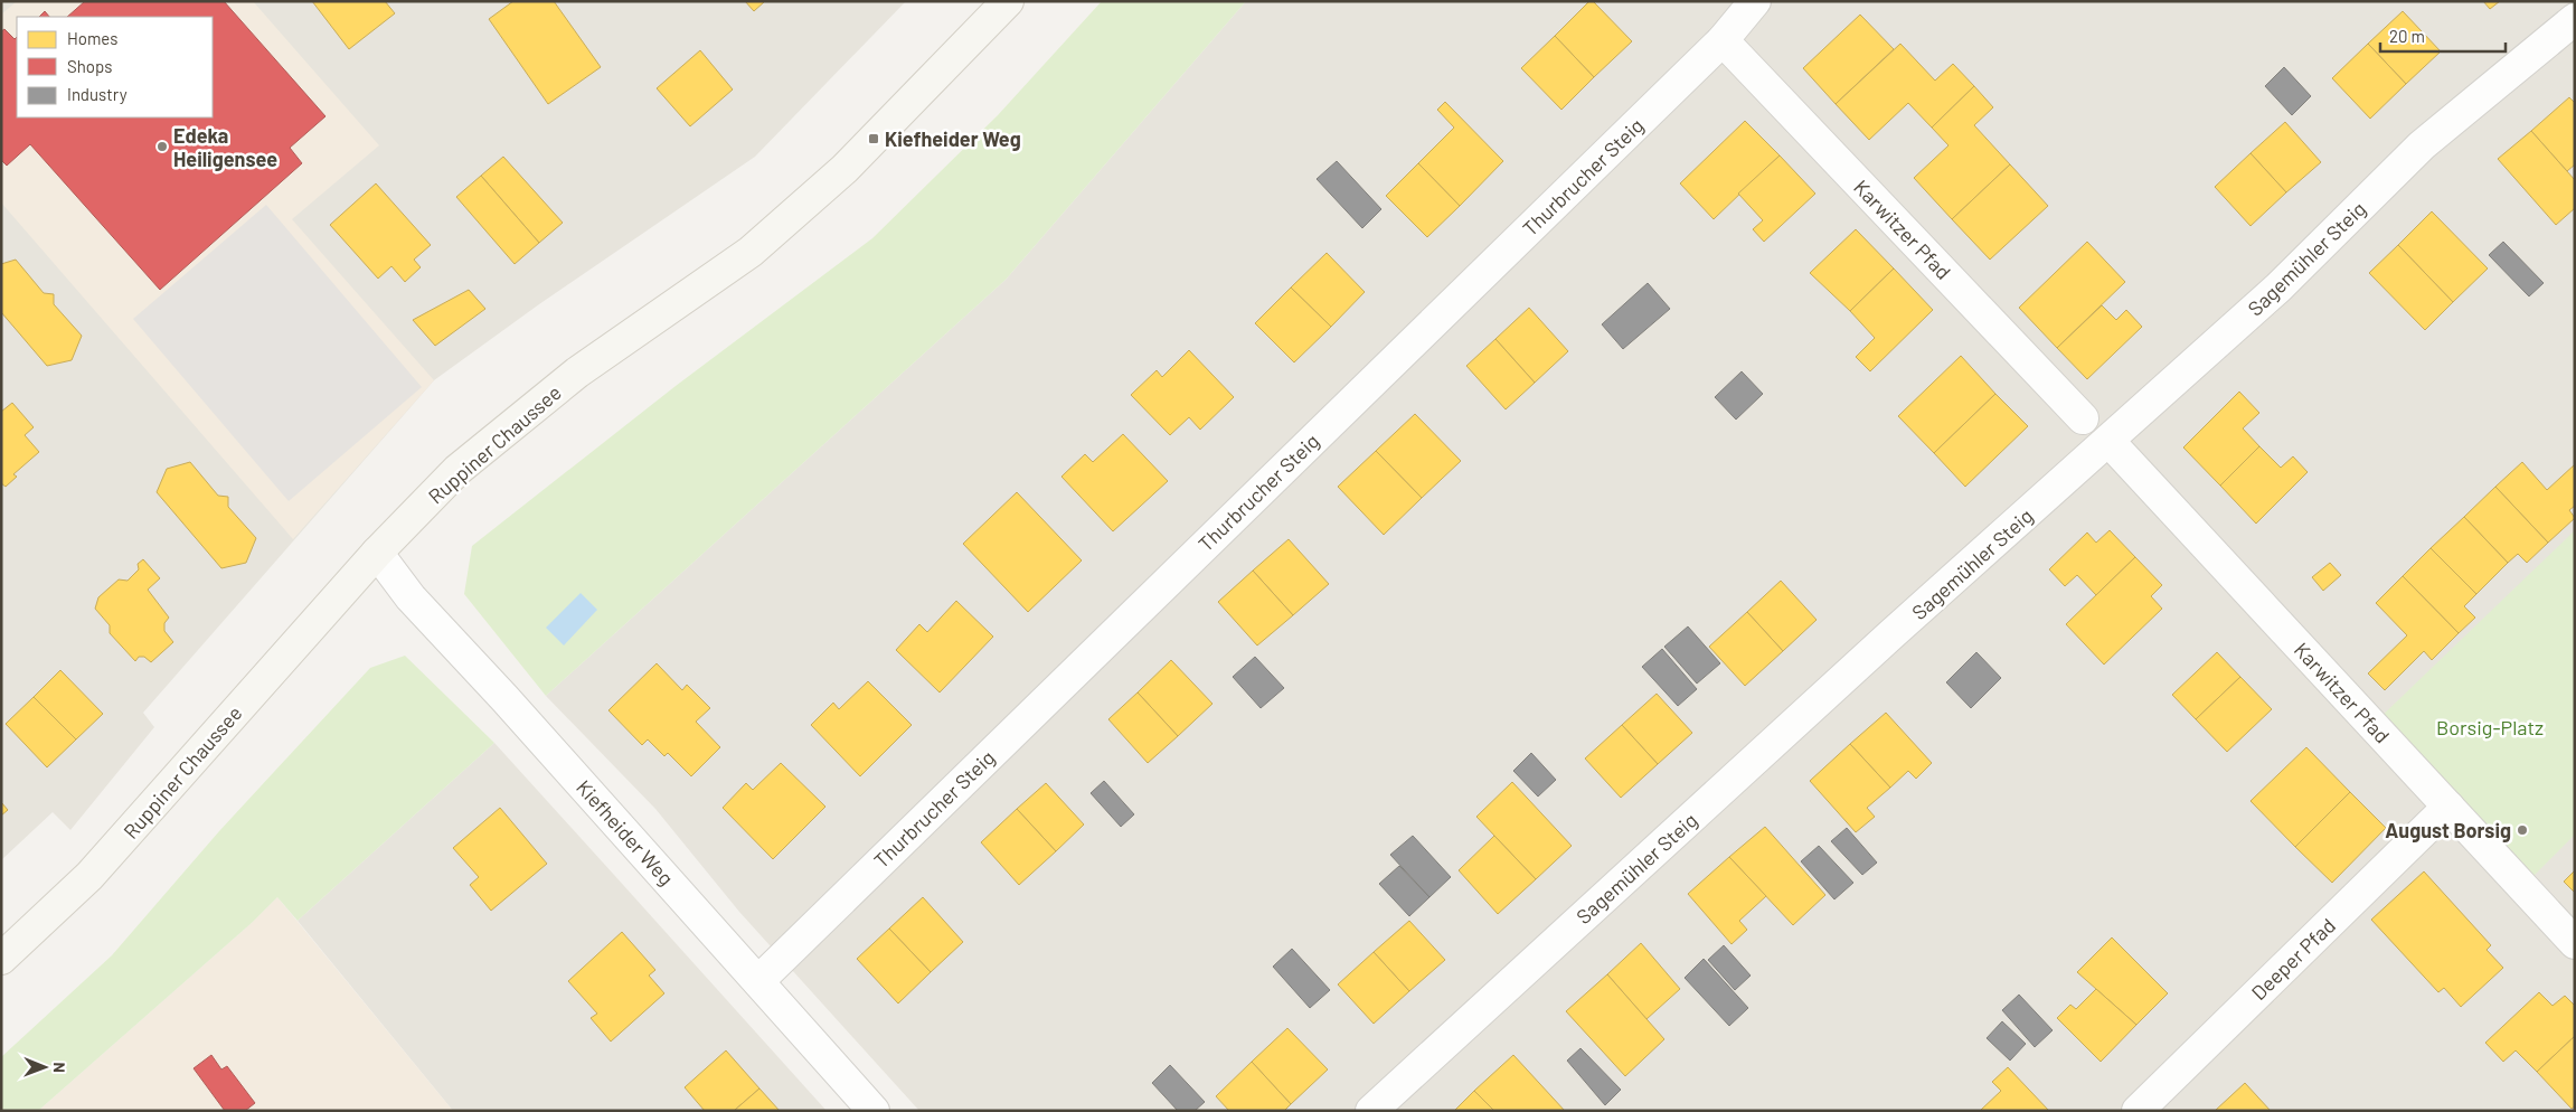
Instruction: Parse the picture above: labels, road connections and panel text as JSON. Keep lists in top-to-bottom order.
{
  "streets": {
    "main road": ["Ruppiner Chaussee"],
    "street": [
      "Thurbrucher Steig",
      "Karwitzer Pfad",
      "Sagemühler Steig",
      "Kiefheider Weg",
      "Deeper Pfad"
    ]
  },
  "crossings": [
    ["Thurbrucher Steig", "Karwitzer Pfad"],
    ["Thurbrucher Steig", "Kiefheider Weg"],
    ["Karwitzer Pfad", "Sagemühler Steig"],
    ["Karwitzer Pfad", "Deeper Pfad"],
    ["Ruppiner Chaussee", "Kiefheider Weg"]
  ],
  "parks": ["Borsig-Platz"],
  "places": {
    "transit": ["Kiefheider Weg"],
    "other": ["Edeka Heiligensee", "August Borsig"]
  },
  "legend": ["Homes", "Shops", "Industry"],
  "scale_bar": "20 m",
  "north": "right"
}
